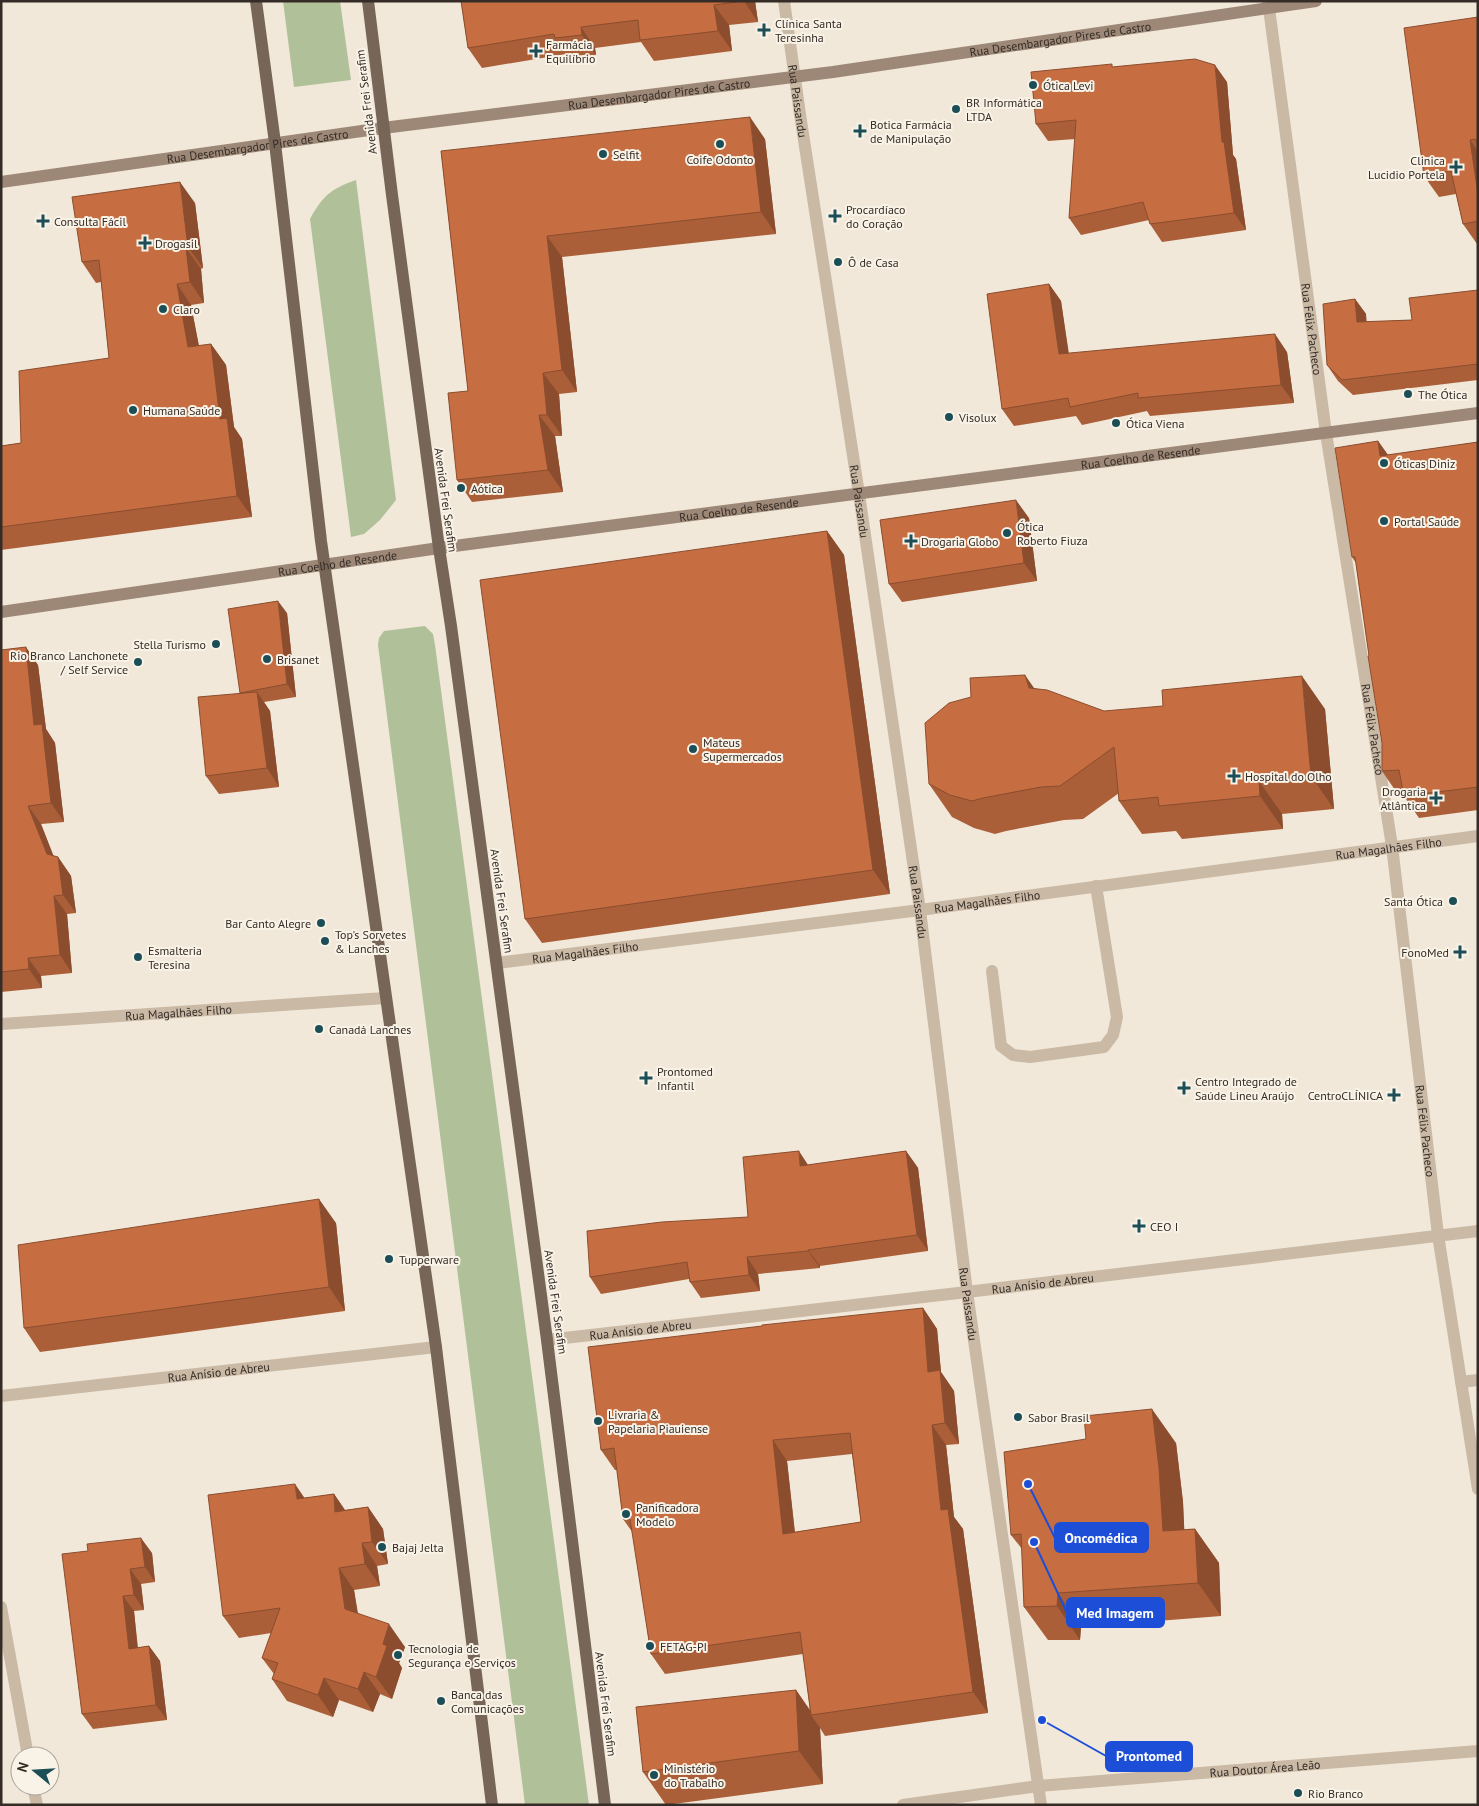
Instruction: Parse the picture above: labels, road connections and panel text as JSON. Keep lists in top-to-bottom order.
{
  "streets": {
    "main road": ["Rua Desembargador Pires de Castro", "Avenida Frei Serafim", "Rua Coelho de Resende"],
    "street": [
      "Rua Paissandu",
      "Rua Félix Pacheco",
      "Rua Magalhães Filho",
      "Rua Anísio de Abreu",
      "Rua Doutor Área Leão"
    ]
  },
  "crossings": [
    ["Rua Desembargador Pires de Castro", "Rua Paissandu"],
    ["Rua Desembargador Pires de Castro", "Avenida Frei Serafim"],
    ["Rua Desembargador Pires de Castro", "Rua Félix Pacheco"],
    ["Rua Paissandu", "Rua Coelho de Resende"],
    ["Rua Paissandu", "Rua Magalhães Filho"],
    ["Rua Paissandu", "Rua Anísio de Abreu"],
    ["Rua Paissandu", "Rua Doutor Área Leão"],
    ["Avenida Frei Serafim", "Rua Coelho de Resende"],
    ["Avenida Frei Serafim", "Rua Magalhães Filho"],
    ["Avenida Frei Serafim", "Rua Anísio de Abreu"],
    ["Rua Félix Pacheco", "Rua Coelho de Resende"],
    ["Rua Félix Pacheco", "Rua Magalhães Filho"],
    ["Rua Félix Pacheco", "Rua Anísio de Abreu"]
  ],
  "places": {
    "health": [
      "Clínica Santa Teresinha",
      "Farmácia Equilíbrio",
      "Botica Farmácia de Manipulação",
      "Clinica Lucidio Portela",
      "Procardíaco do Coração",
      "Consulta Fácil",
      "Drogasil",
      "Drogaria Globo",
      "Hospital do Olho",
      "Drogaria Atlântica",
      "FonoMed",
      "Prontomed Infantil",
      "Centro Integrado de Saúde Lineu Araújo",
      "CentroCLÍNICA",
      "CEO I"
    ],
    "other": [
      "Ótica Levi",
      "BR Informática LTDA",
      "Coife Odonto",
      "Selfit",
      "Ô de Casa",
      "Claro",
      "The Ótica",
      "Humana Saúde",
      "Visolux",
      "Ótica Viena",
      "Óticas Diniz",
      "Aótica",
      "Portal Saúde",
      "Ótica Roberto Fiuza",
      "Stella Turismo",
      "Brisanet",
      "Rio Branco Lanchonete / Self Service",
      "Mateus Supermercados",
      "Santa Ótica",
      "Bar Canto Alegre",
      "Top's Sorvetes & Lanches",
      "Esmalteria Teresina",
      "Canadá Lanches",
      "Tupperware",
      "Sabor Brasil",
      "Livraria & Papelaria Piauiense",
      "Oncomédica",
      "Panificadora Modelo",
      "Med Imagem",
      "Bajaj Jelta",
      "FETAG-PI",
      "Tecnologia de Segurança e Serviços",
      "Banca das Comunicações",
      "Prontomed",
      "Ministério do Trabalho",
      "Rio Branco"
    ]
  },
  "north": "left"
}
